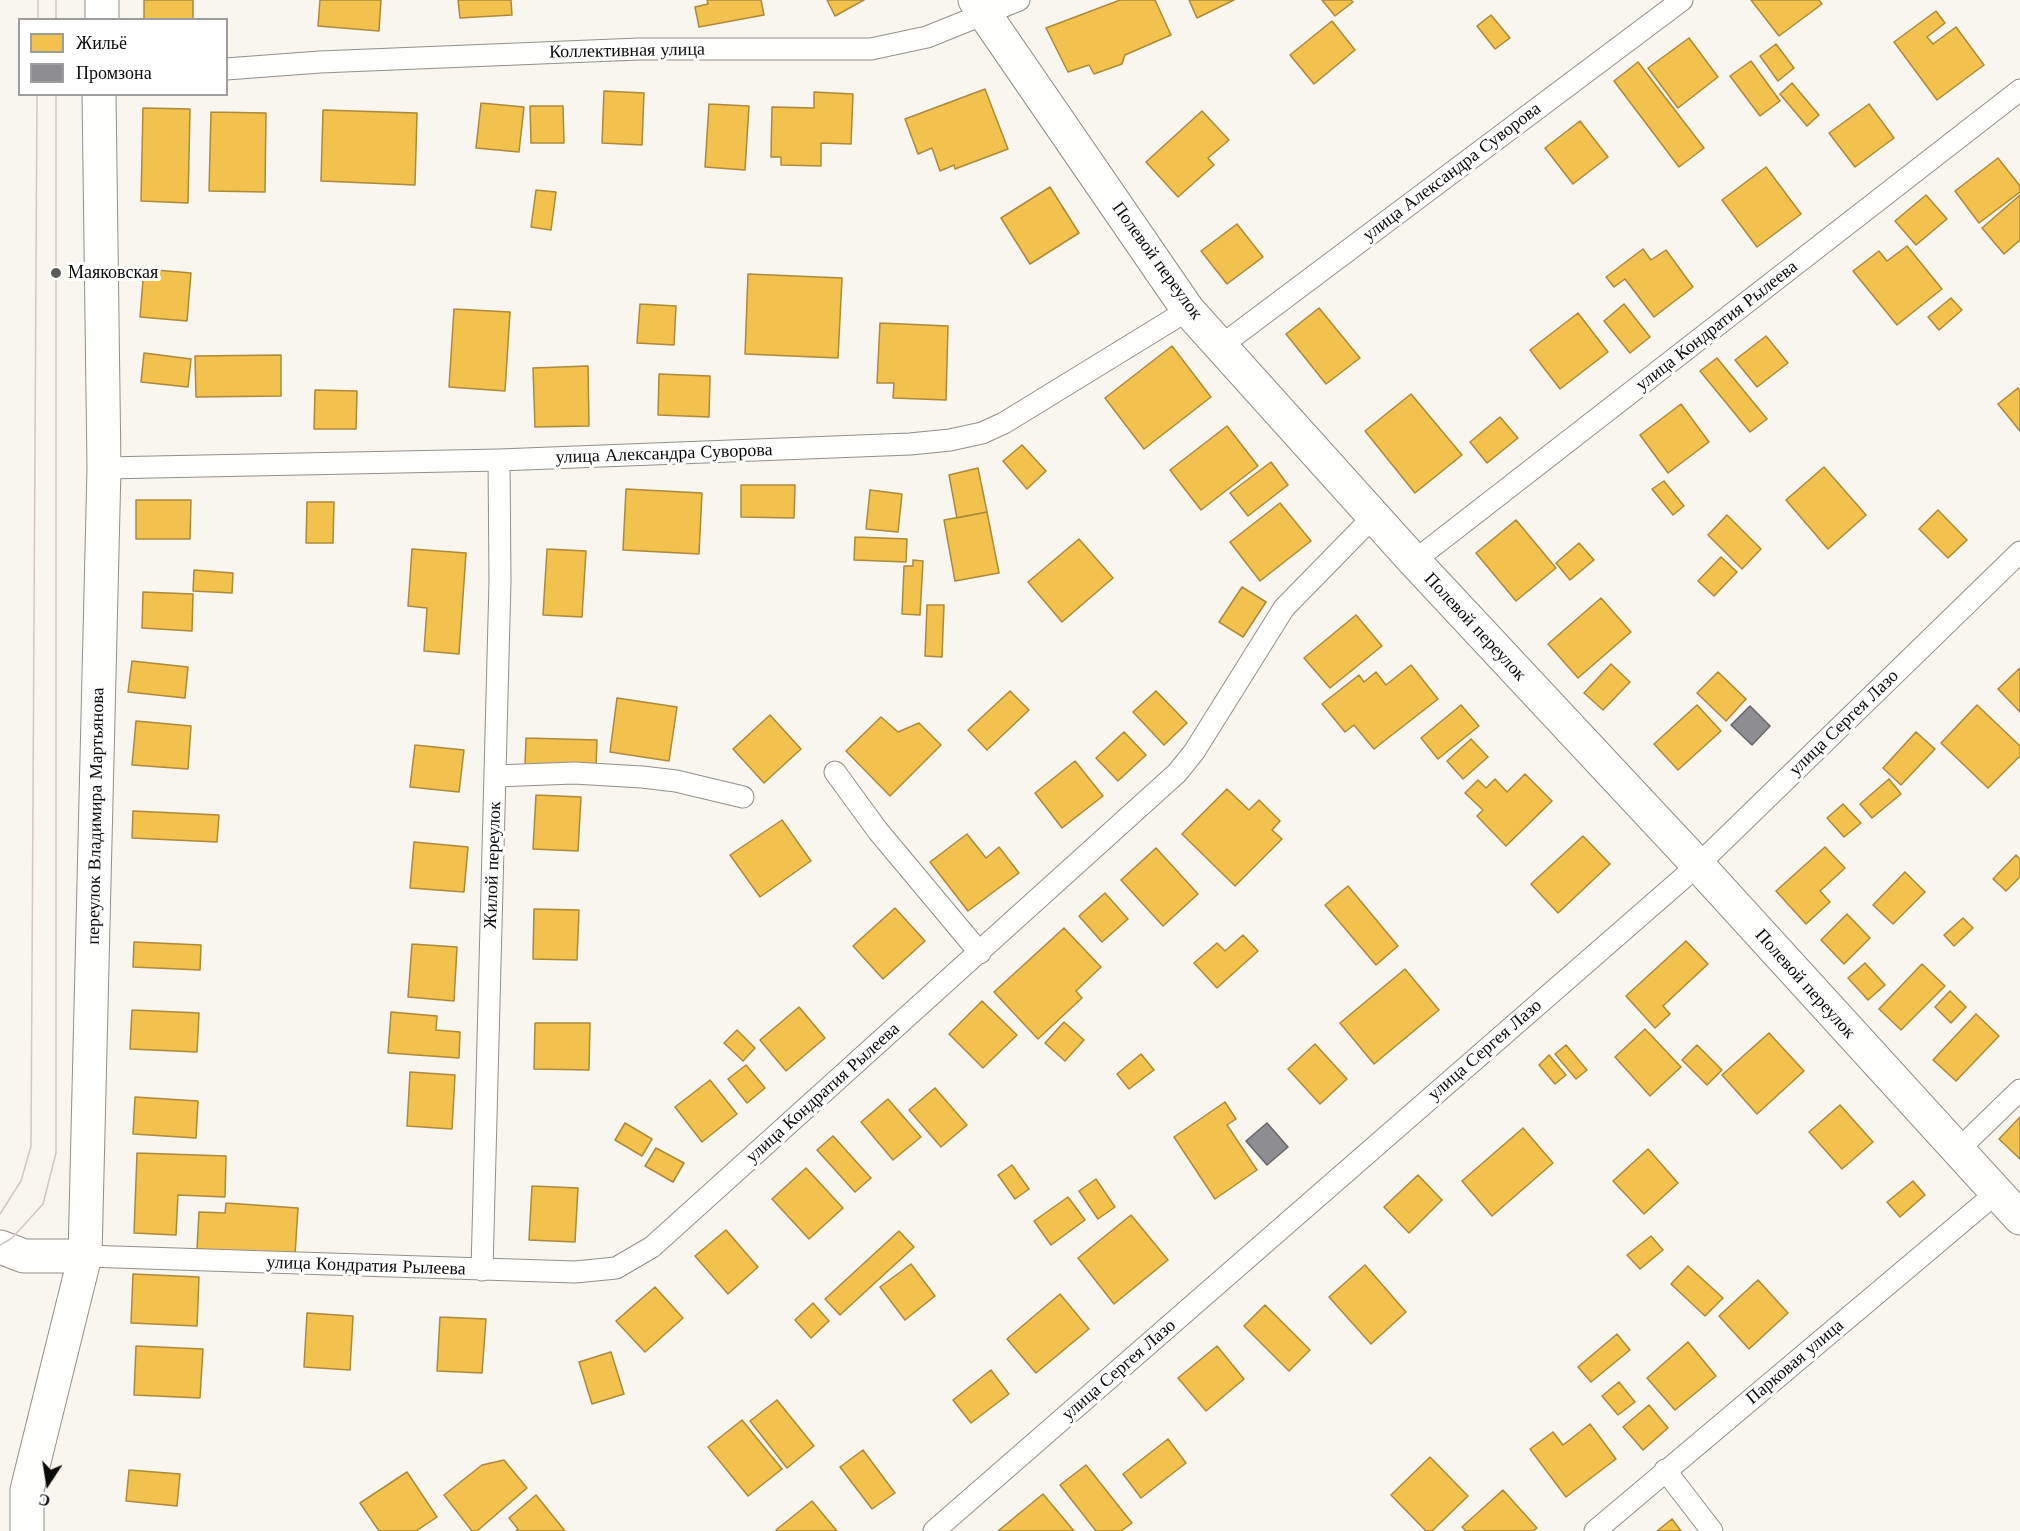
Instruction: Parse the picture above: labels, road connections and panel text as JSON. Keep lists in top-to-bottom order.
{
  "streets": {
    "street": ["Полевой переулок", "переулок Владимира Мартьянова"],
    "lane": [
      "Коллективная улица",
      "улица Александра Суворова",
      "улица Кондратия Рылеева",
      "улица Сергея Лазо",
      "Жилой переулок",
      "Парковая улица"
    ]
  },
  "crossings": [
    ["Коллективная улица", "Полевой переулок"],
    ["улица Александра Суворова", "Полевой переулок"],
    ["улица Александра Суворова", "переулок Владимира Мартьянова"],
    ["улица Александра Суворова", "Жилой переулок"],
    ["Полевой переулок", "улица Кондратия Рылеева"],
    ["Полевой переулок", "улица Сергея Лазо"],
    ["Полевой переулок", "Парковая улица"],
    ["улица Кондратия Рылеева", "переулок Владимира Мартьянова"],
    ["улица Кондратия Рылеева", "Жилой переулок"]
  ],
  "places": ["Маяковская"],
  "legend": ["Жильё", "Промзона"],
  "north": "bottom"
}
